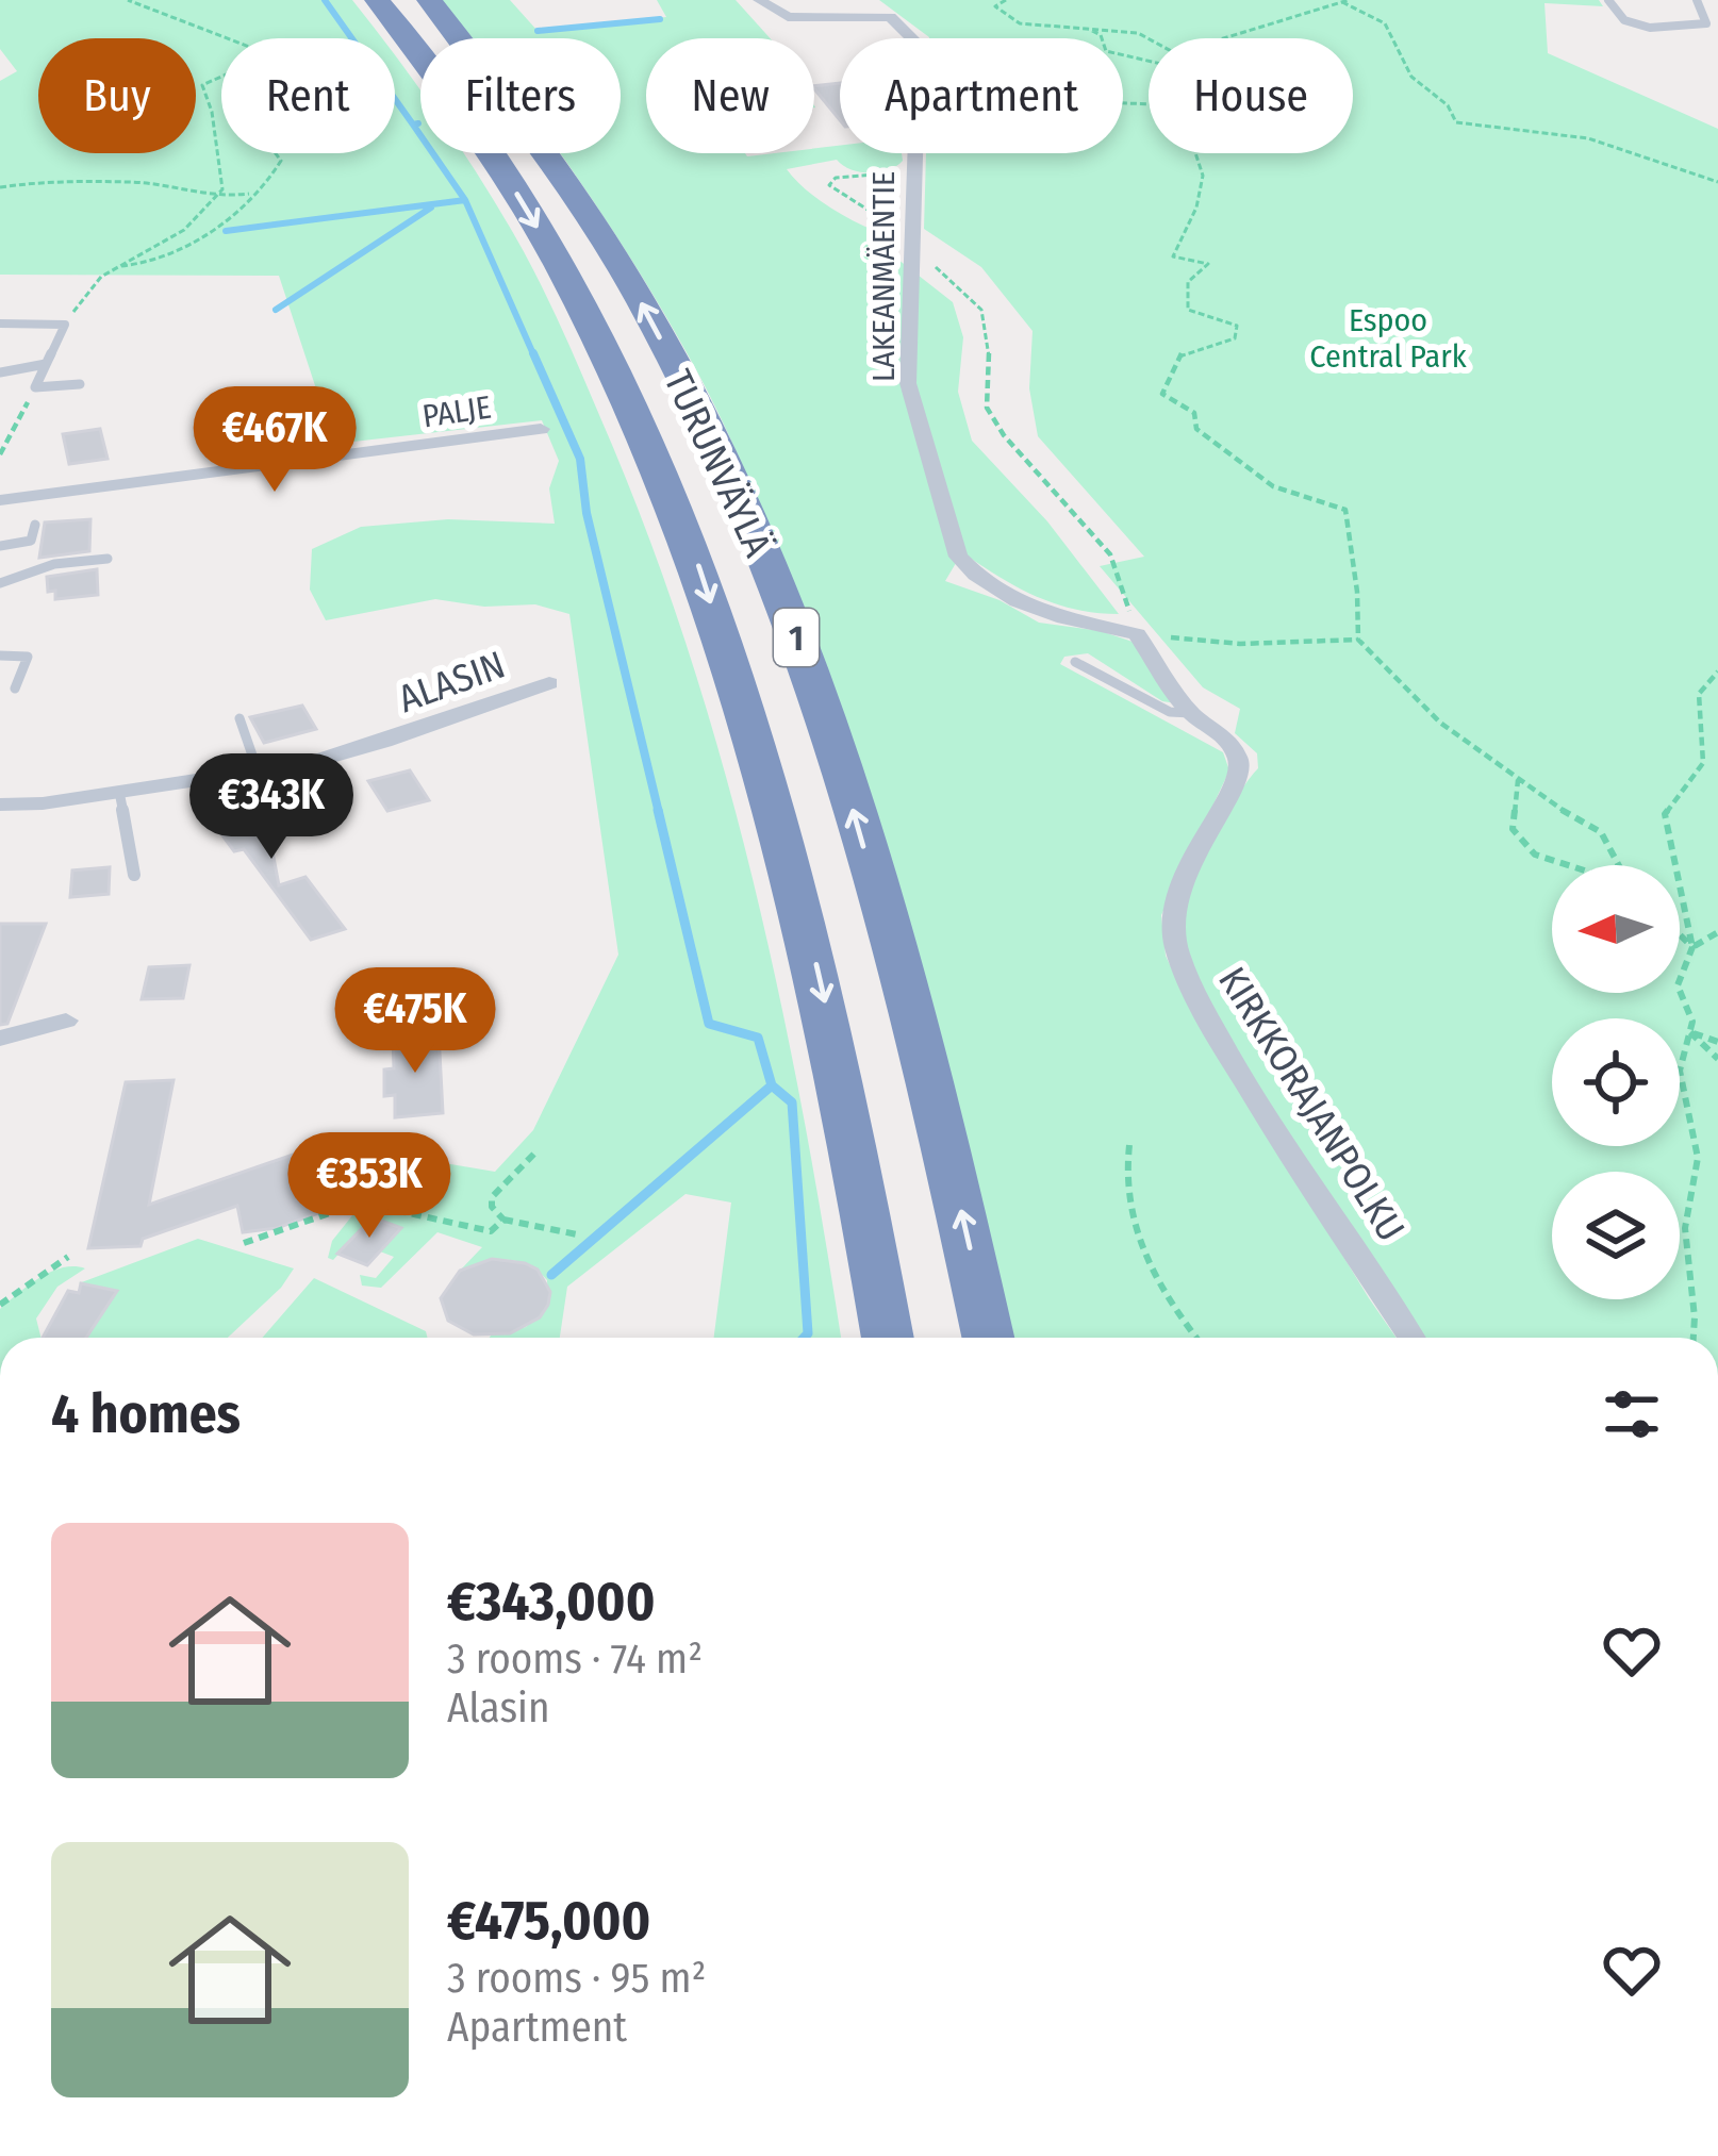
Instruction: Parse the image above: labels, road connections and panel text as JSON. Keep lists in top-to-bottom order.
{
  "streets": {
    "highway": ["TURUNVÄYLÄ", "1"],
    "street": [
      "LAKEANMÄENTIE",
      "PALJE",
      "ALASIN",
      "KIRKKORAJANPOLKU"
    ]
  },
  "crossings": [
    ["LAKEANMÄENTIE", "KIRKKORAJANPOLKU"]
  ],
  "parks": ["Espoo Central Park"],
  "north": "left",
  "page": {
    "chip": [
      "Buy",
      "Rent",
      "Filters",
      "New",
      "Apartment",
      "House"
    ],
    "price": [
      "€467K",
      "€343K",
      "€475K",
      "€353K"
    ],
    "heading": "4 homes",
    "list": [
      {
        "name": "€343,000",
        "note": "3 rooms · 74 m² · Alasin"
      },
      {
        "name": "€475,000",
        "note": "3 rooms · 95 m² · Apartment"
      }
    ]
  }
}
